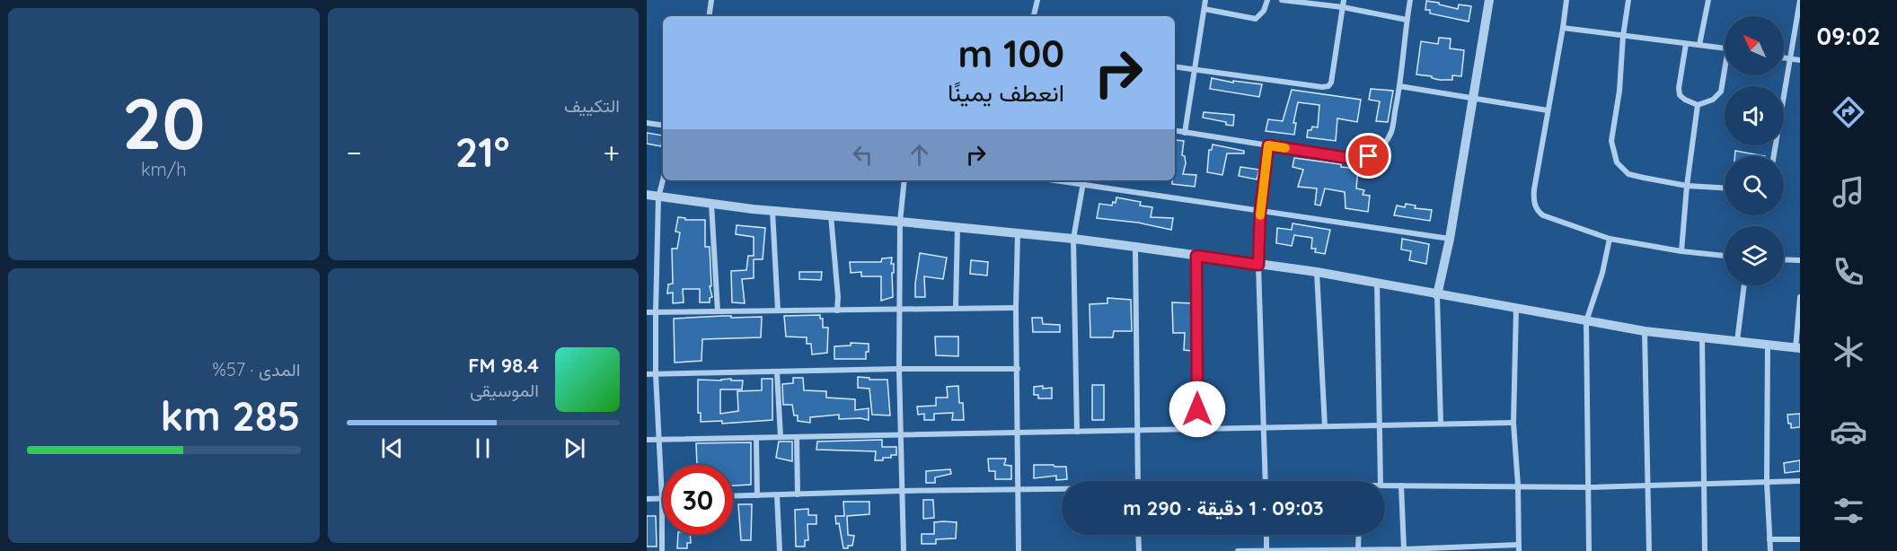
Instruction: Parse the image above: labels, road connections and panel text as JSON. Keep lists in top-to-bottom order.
{
  "north": "top left",
  "page": {
    "tabs": "09:02",
    "tile": [
      "التكييف",
      ["20", "km/h"],
      ["المدى · 57%", "285 km"]
    ],
    "turn": ["100 m", "انعطف يمينًا"],
    "heat": ["−", "21°", "+"],
    "song": ["98.4 FM", "الموسيقى"],
    "limit": "30",
    "trip": "09:03 · 1 دقيقة · 290 m"
  }
}
